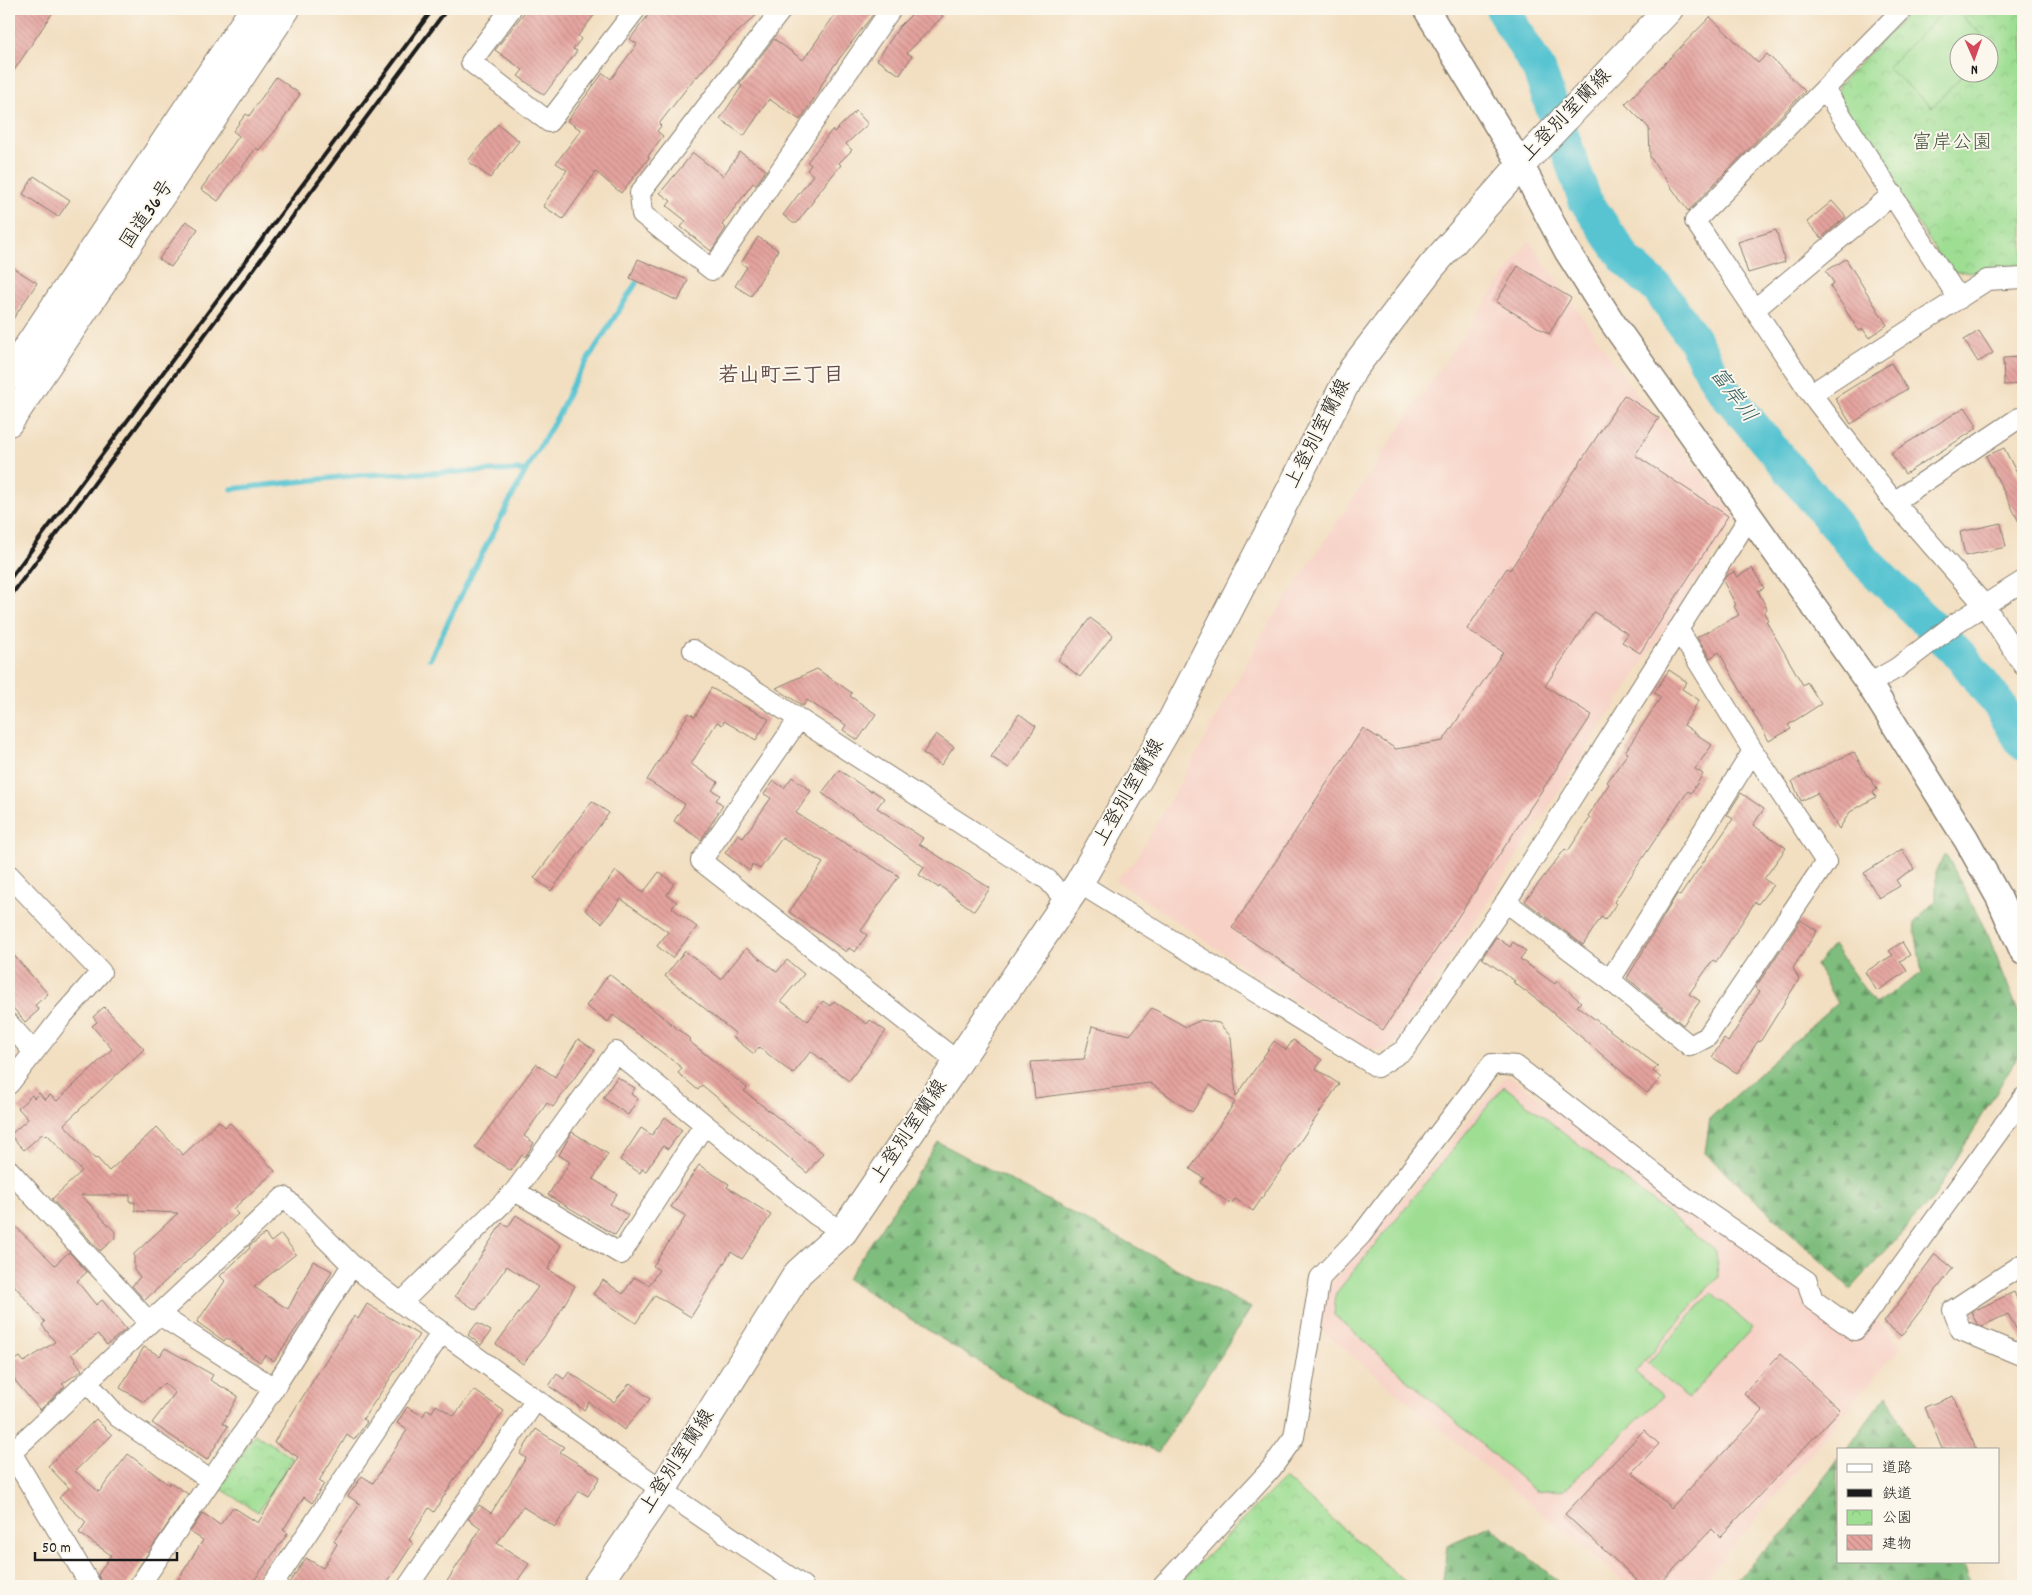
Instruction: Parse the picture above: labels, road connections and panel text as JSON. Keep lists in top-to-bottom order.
{
  "streets": {
    "main road": ["上登別室蘭線", "国道36号"]
  },
  "districts": ["若山町三丁目"],
  "water": ["富岸川"],
  "parks": ["富岸公園"],
  "legend": [
    "道路",
    "鉄道",
    "公園",
    "建物"
  ],
  "scale_bar": "50 m",
  "north": "bottom"
}
